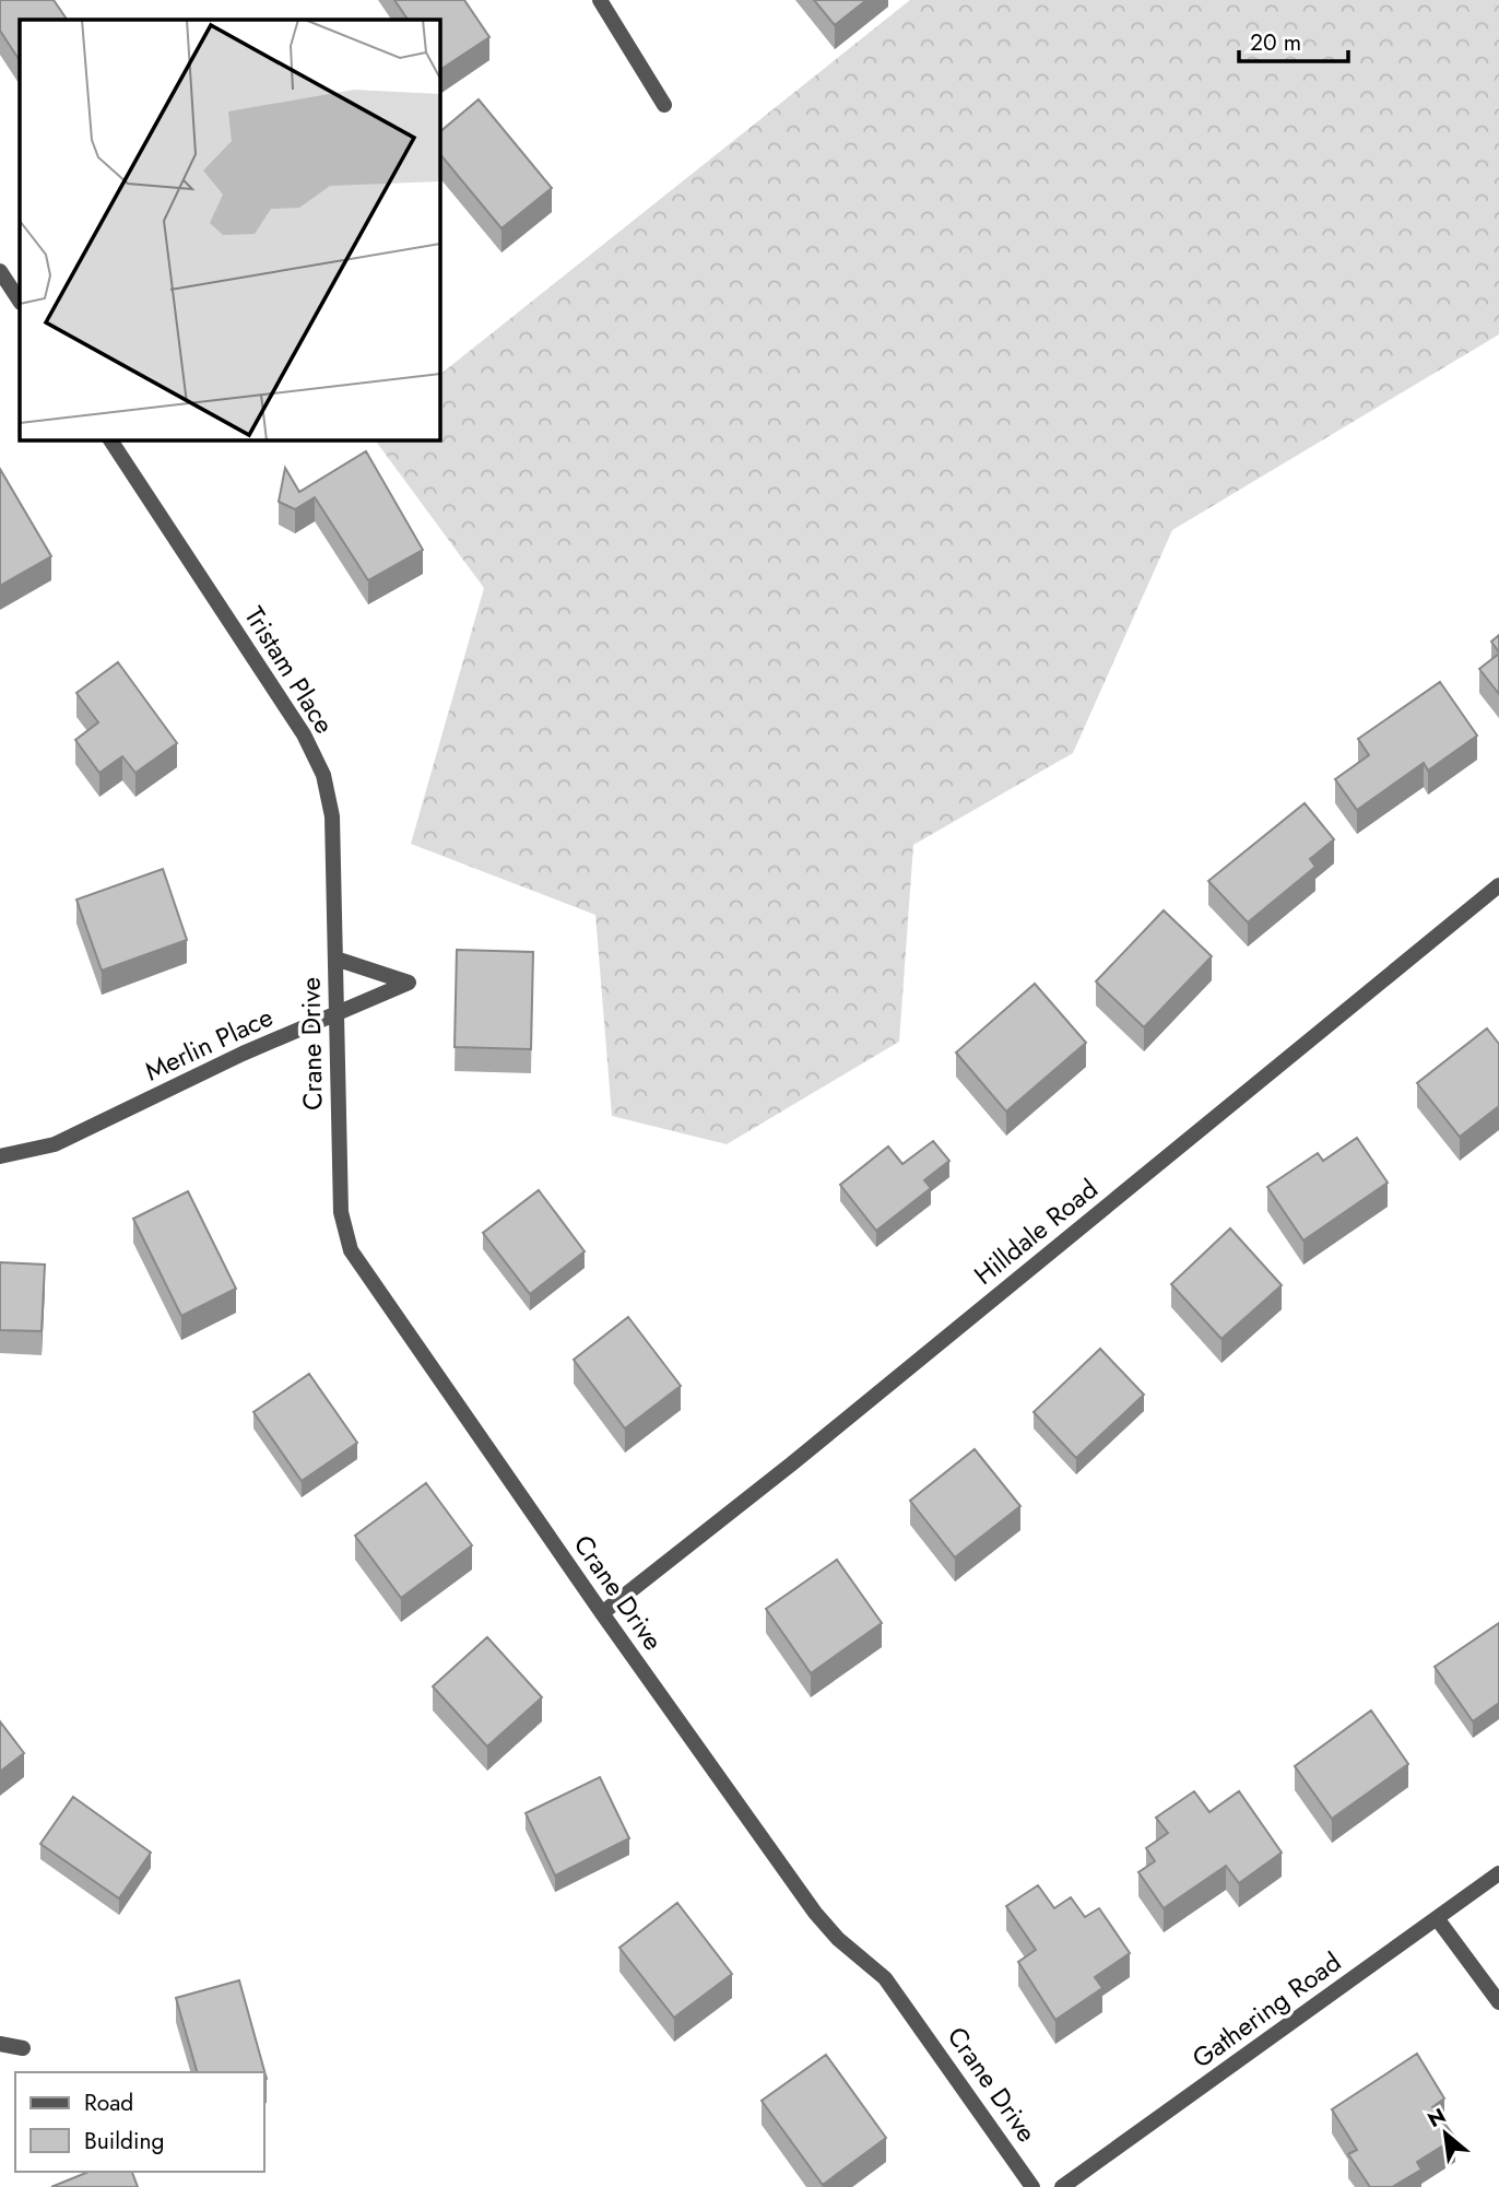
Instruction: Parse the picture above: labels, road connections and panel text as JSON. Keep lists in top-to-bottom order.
{
  "streets": {
    "street": [
      "Tristam Place",
      "Merlin Place",
      "Crane Drive",
      "Hilldale Road",
      "Gathering Road"
    ]
  },
  "crossings": [
    ["Tristam Place", "Merlin Place"],
    ["Tristam Place", "Crane Drive"],
    ["Merlin Place", "Crane Drive"],
    ["Crane Drive", "Hilldale Road"]
  ],
  "legend": ["Road", "Building"],
  "scale_bar": "20 m",
  "north": "top left"
}
